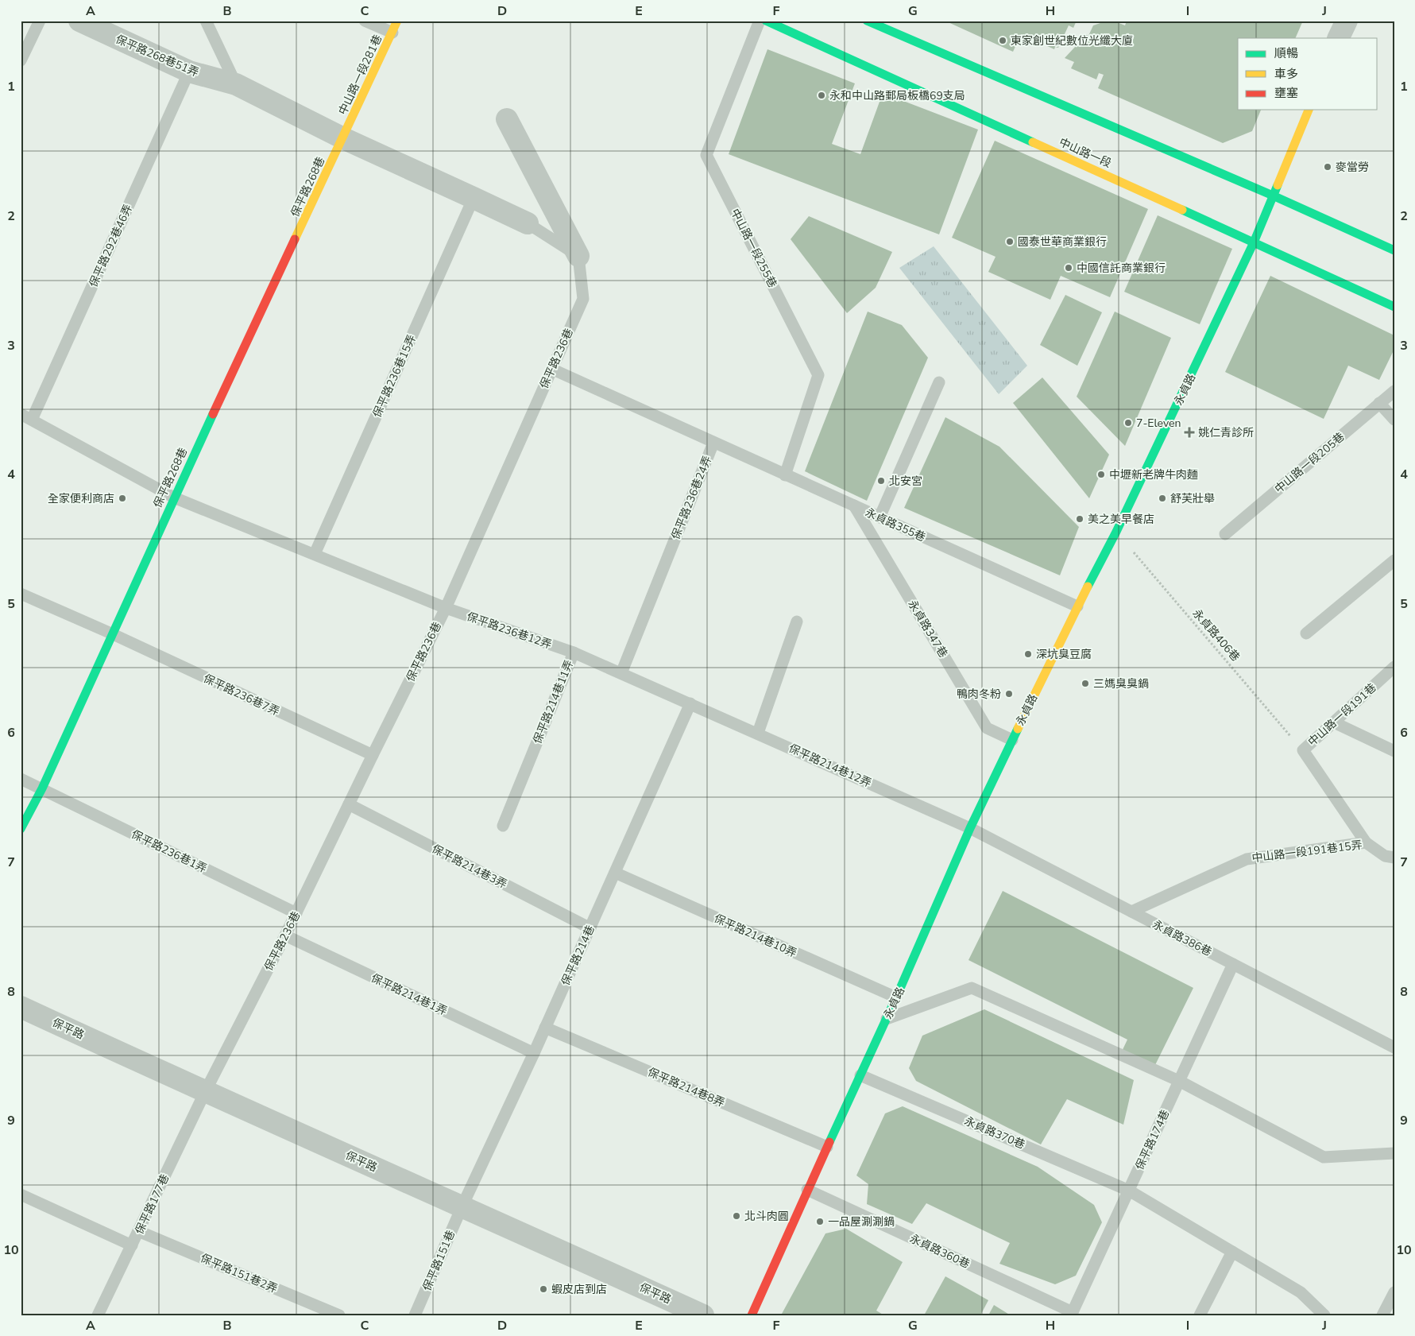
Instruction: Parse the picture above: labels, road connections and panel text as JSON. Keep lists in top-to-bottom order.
{
  "streets": {
    "street": [
      "保平路268巷51弄",
      "中山路一段281巷",
      "中山路一段",
      "保平路268巷",
      "永貞路",
      "保平路"
    ],
    "lane": [
      "保平路292巷46弄",
      "中山路一段255巷",
      "保平路236巷",
      "保平路236巷15弄",
      "中山路一段205巷",
      "保平路236巷24弄",
      "永貞路355巷",
      "永貞路347巷",
      "保平路236巷12弄",
      "保平路236巷7弄",
      "保平路214巷11弄",
      "中山路一段191巷",
      "保平路214巷12弄",
      "保平路236巷1弄",
      "中山路一段191巷15弄",
      "保平路214巷3弄",
      "保平路214巷10弄",
      "永貞路386巷",
      "保平路214巷",
      "保平路214巷1弄",
      "保平路214巷8弄",
      "永貞路370巷",
      "保平路174巷",
      "保平路177巷",
      "永貞路360巷",
      "保平路151巷",
      "保平路151巷2弄"
    ],
    "path": ["永貞路406巷"]
  },
  "crossings": [
    ["保平路268巷51弄", "中山路一段281巷"],
    ["保平路268巷51弄", "保平路268巷"],
    ["保平路268巷51弄", "保平路292巷46弄"],
    ["保平路268巷51弄", "保平路236巷15弄"],
    ["中山路一段281巷", "保平路268巷"],
    ["中山路一段", "永貞路"],
    ["保平路268巷", "保平路292巷46弄"],
    ["保平路268巷", "保平路236巷7弄"],
    ["保平路268巷", "保平路236巷1弄"],
    ["中山路一段255巷", "永貞路355巷"],
    ["保平路236巷", "保平路236巷24弄"],
    ["保平路236巷", "保平路236巷12弄"],
    ["保平路236巷", "保平路236巷7弄"],
    ["保平路236巷", "保平路236巷1弄"],
    ["保平路236巷", "保平路214巷3弄"],
    ["保平路236巷", "保平路214巷1弄"],
    ["保平路236巷", "保平路"],
    ["保平路236巷", "保平路177巷"],
    ["永貞路", "永貞路355巷"],
    ["永貞路", "永貞路347巷"],
    ["永貞路", "永貞路406巷"],
    ["永貞路", "保平路214巷12弄"],
    ["永貞路", "保平路214巷10弄"],
    ["永貞路", "永貞路386巷"],
    ["永貞路", "保平路214巷8弄"],
    ["永貞路", "永貞路370巷"],
    ["永貞路", "永貞路360巷"],
    ["保平路236巷24弄", "永貞路355巷"],
    ["保平路236巷24弄", "保平路214巷11弄"],
    ["永貞路355巷", "永貞路347巷"],
    ["保平路236巷12弄", "保平路214巷11弄"],
    ["永貞路406巷", "中山路一段191巷"],
    ["保平路214巷11弄", "保平路214巷12弄"],
    ["保平路214巷11弄", "保平路214巷"],
    ["中山路一段191巷", "中山路一段191巷15弄"],
    ["保平路214巷12弄", "永貞路386巷"],
    ["保平路214巷12弄", "保平路214巷"],
    ["中山路一段191巷15弄", "永貞路386巷"],
    ["保平路214巷3弄", "保平路214巷"],
    ["保平路214巷10弄", "保平路214巷"],
    ["永貞路386巷", "保平路174巷"],
    ["保平路214巷", "保平路214巷1弄"],
    ["保平路214巷", "保平路"],
    ["保平路214巷", "保平路214巷8弄"],
    ["保平路214巷", "保平路151巷"],
    ["保平路", "保平路177巷"],
    ["保平路", "保平路151巷"],
    ["永貞路370巷", "保平路174巷"],
    ["保平路174巷", "永貞路360巷"],
    ["保平路177巷", "保平路151巷2弄"]
  ],
  "places": {
    "other": [
      "東家創世紀數位光纖大廈",
      "永和中山路郵局板橋69支局",
      "麥當勞",
      "國泰世華商業銀行",
      "中國信託商業銀行",
      "7-Eleven",
      "中壢新老牌牛肉麵",
      "北安宮",
      "全家便利商店",
      "舒芙壯舉",
      "美之美早餐店",
      "深坑臭豆腐",
      "三媽臭臭鍋",
      "鴨肉冬粉",
      "北斗肉圓",
      "一品屋涮涮鍋",
      "蝦皮店到店"
    ],
    "health": ["姚仁青診所"]
  },
  "legend": ["順暢", "車多", "壅塞"],
  "grid": {
    "columns": [
      "A",
      "B",
      "C",
      "D",
      "E",
      "F",
      "G",
      "H",
      "I",
      "J"
    ],
    "rows": [
      "1",
      "2",
      "3",
      "4",
      "5",
      "6",
      "7",
      "8",
      "9",
      "10"
    ]
  }
}
